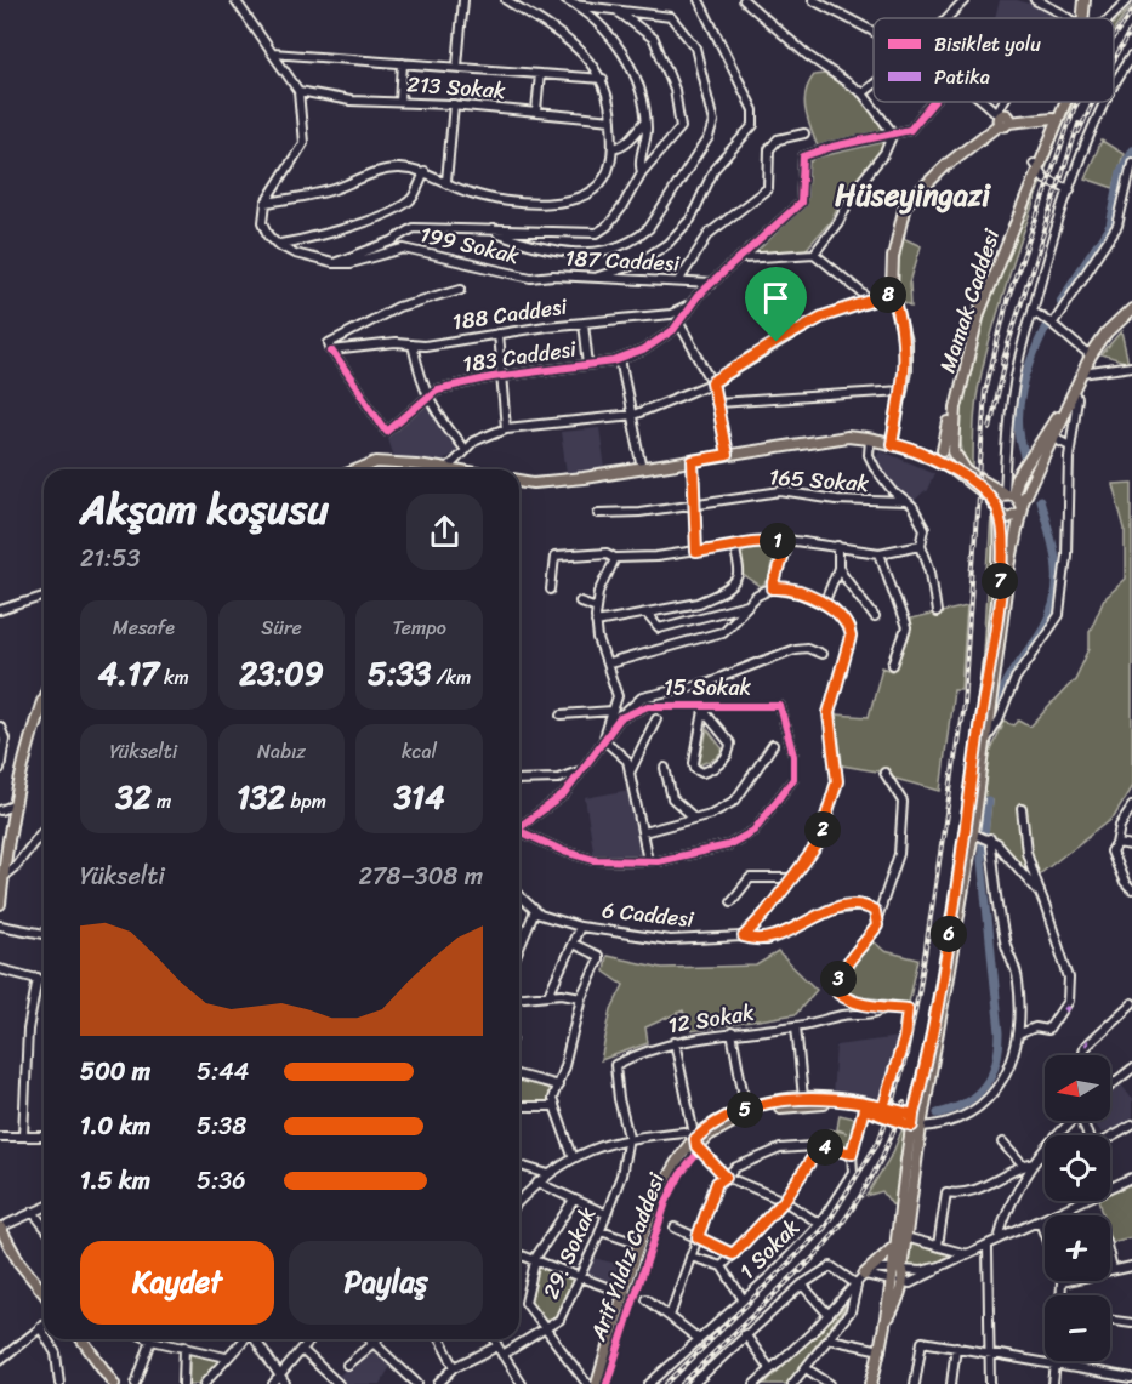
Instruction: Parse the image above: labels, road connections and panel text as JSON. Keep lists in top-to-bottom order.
{
  "streets": {
    "main road": ["Mamak Caddesi", "Arif Yıldız Caddesi"],
    "street": [
      "213 Sokak",
      "199 Sokak",
      "187 Caddesi",
      "188 Caddesi",
      "183 Caddesi",
      "165 Sokak",
      "15 Sokak",
      "6 Caddesi",
      "12 Sokak",
      "1 Sokak",
      "29. Sokak"
    ]
  },
  "crossings": [
    ["199 Sokak", "187 Caddesi"],
    ["187 Caddesi", "183 Caddesi"],
    ["188 Caddesi", "183 Caddesi"],
    ["12 Sokak", "29. Sokak"]
  ],
  "districts": ["Hüseyingazi"],
  "legend": ["Bisiklet yolu", "Patika"],
  "north": "left",
  "page": {
    "pins": [
      "8",
      "1",
      "7",
      "2",
      "6",
      "3",
      "5",
      "4"
    ],
    "heading": ["Akşam koşusu", "21:53"],
    "stats": [
      ["Mesafe", "4.17 km"],
      ["Süre", "23:09"],
      ["Tempo", "5:33 /km"],
      ["Yükselti", "32 m"],
      ["Nabız", "132 bpm"],
      ["kcal", "314"]
    ],
    "chart": ["Yükselti", "278–308 m"],
    "list": [
      {
        "name": "500 m",
        "note": "5:44"
      },
      {
        "name": "1.0 km",
        "note": "5:38"
      },
      {
        "name": "1.5 km",
        "note": "5:36"
      }
    ],
    "map_buttons": ["+", "−"],
    "buttons": ["Kaydet", "Paylaş"]
  }
}
